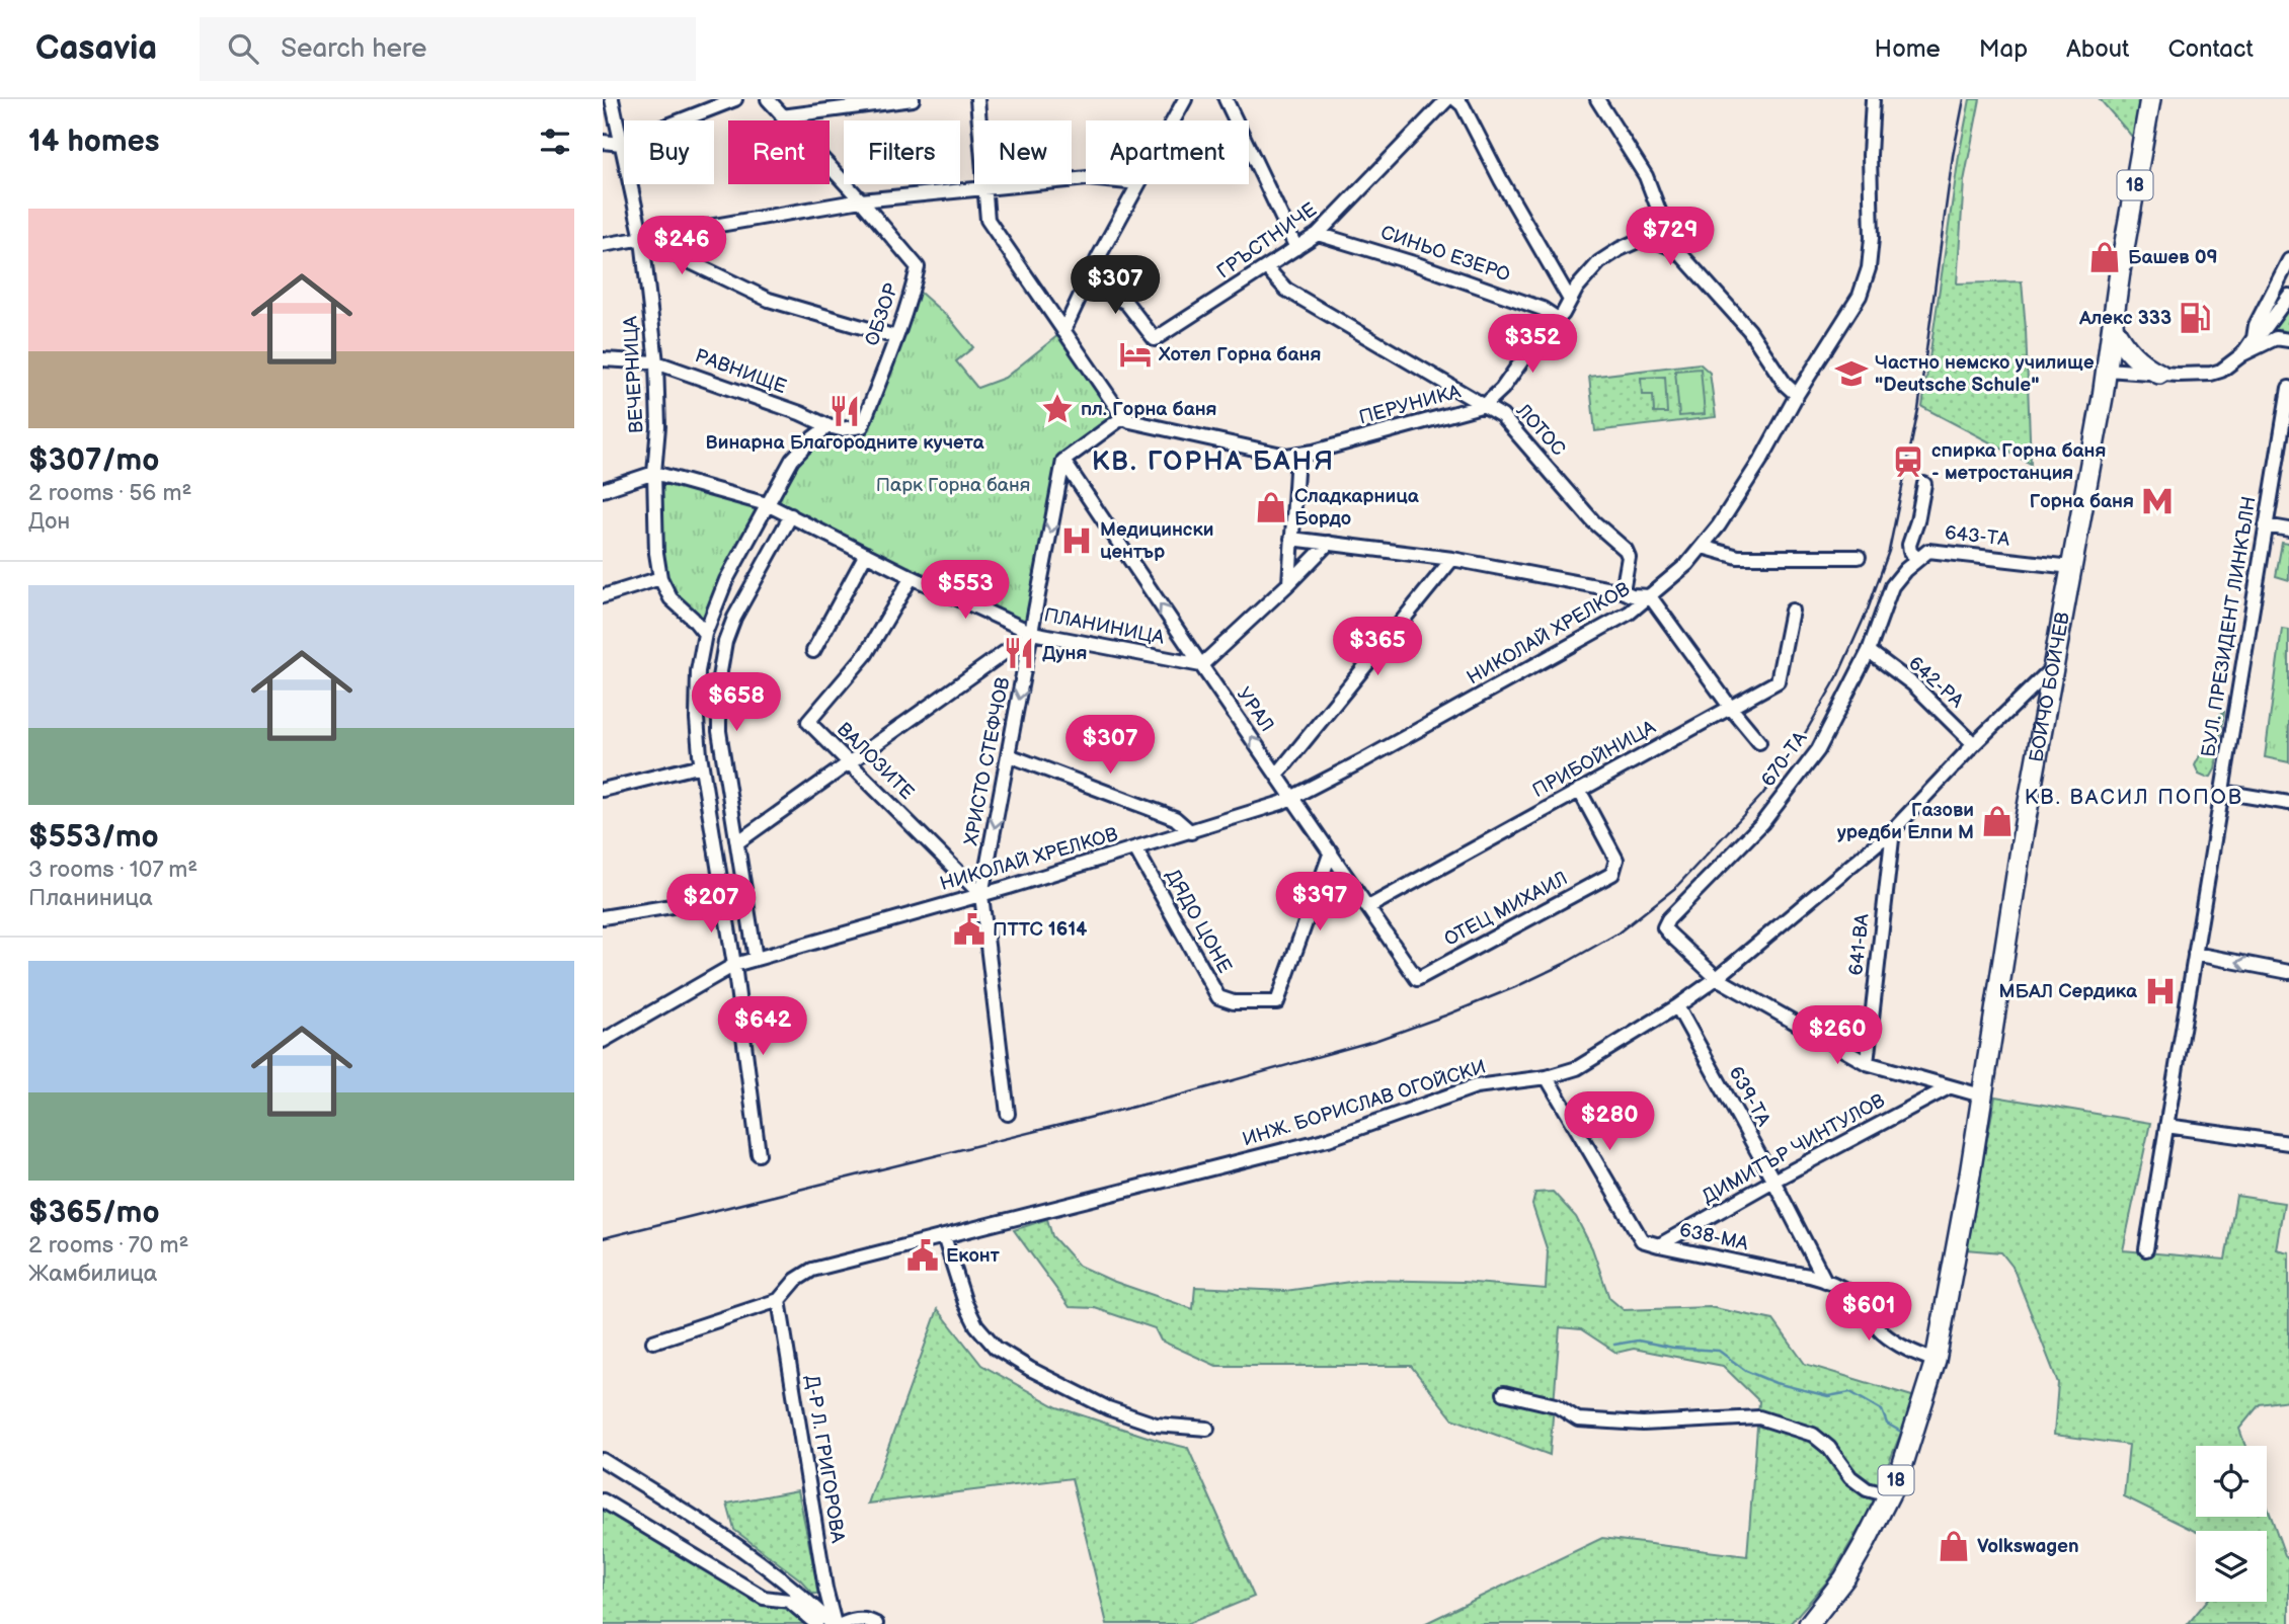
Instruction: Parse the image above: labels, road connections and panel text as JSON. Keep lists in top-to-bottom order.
{
  "streets": {
    "highway": ["18", "БОЙЧО БОЙЧЕВ"],
    "street": [
      "ГРЪСТНИЧЕ",
      "СИНЬО ЕЗЕРО",
      "ОБЗОР",
      "РАВНИЩЕ",
      "ВЕЧЕРНИЦА",
      "ПЕРУНИКА",
      "ЛОТОС",
      "643-ТА",
      "ПЛАНИНИЦА",
      "БУЛ. ПРЕЗИДЕНТ ЛИНКЪЛН",
      "НИКОЛАЙ ХРЕЛКОВ",
      "642-РА",
      "УРАЛ",
      "ПРИБОЙНИЦА",
      "670-ТА",
      "ВАЛОЗИТЕ",
      "ХРИСТО СТЕФЧОВ",
      "ОТЕЦ МИХАИЛ",
      "ДЯДО ЦОНЕ",
      "641-ВА",
      "639-ТА",
      "ИНЖ. БОРИСЛАВ ОГОЙСКИ",
      "ДИМИТЪР ЧИНТУЛОВ",
      "638-МА",
      "Д-Р Л. ГРИГОРОВА"
    ]
  },
  "crossings": [
    ["ГРЪСТНИЧЕ", "СИНЬО ЕЗЕРО"],
    ["ГРЪСТНИЧЕ", "ЛОТОС"],
    ["СИНЬО ЕЗЕРО", "ПЕРУНИКА"],
    ["ОБЗОР", "РАВНИЩЕ"],
    ["РАВНИЩЕ", "ВЕЧЕРНИЦА"],
    ["ВЕЧЕРНИЦА", "ПЛАНИНИЦА"],
    ["ПЕРУНИКА", "ЛОТОС"],
    ["643-ТА", "БОЙЧО БОЙЧЕВ"],
    ["643-ТА", "670-ТА"],
    ["ПЛАНИНИЦА", "УРАЛ"],
    ["ПЛАНИНИЦА", "ВАЛОЗИТЕ"],
    ["ПЛАНИНИЦА", "ХРИСТО СТЕФЧОВ"],
    ["НИКОЛАЙ ХРЕЛКОВ", "УРАЛ"],
    ["НИКОЛАЙ ХРЕЛКОВ", "ВАЛОЗИТЕ"],
    ["НИКОЛАЙ ХРЕЛКОВ", "ХРИСТО СТЕФЧОВ"],
    ["НИКОЛАЙ ХРЕЛКОВ", "ДЯДО ЦОНЕ"],
    ["642-РА", "670-ТА"],
    ["642-РА", "ИНЖ. БОРИСЛАВ ОГОЙСКИ"],
    ["БОЙЧО БОЙЧЕВ", "ИНЖ. БОРИСЛАВ ОГОЙСКИ"],
    ["БОЙЧО БОЙЧЕВ", "638-МА"],
    ["УРАЛ", "ПРИБОЙНИЦА"],
    ["УРАЛ", "ХРИСТО СТЕФЧОВ"],
    ["УРАЛ", "ОТЕЦ МИХАИЛ"],
    ["УРАЛ", "ДЯДО ЦОНЕ"],
    ["ПРИБОЙНИЦА", "ОТЕЦ МИХАИЛ"],
    ["670-ТА", "ИНЖ. БОРИСЛАВ ОГОЙСКИ"],
    ["ВАЛОЗИТЕ", "ХРИСТО СТЕФЧОВ"],
    ["641-ВА", "ИНЖ. БОРИСЛАВ ОГОЙСКИ"],
    ["639-ТА", "ИНЖ. БОРИСЛАВ ОГОЙСКИ"],
    ["639-ТА", "ДИМИТЪР ЧИНТУЛОВ"],
    ["639-ТА", "638-МА"],
    ["ИНЖ. БОРИСЛАВ ОГОЙСКИ", "638-МА"],
    ["ИНЖ. БОРИСЛАВ ОГОЙСКИ", "Д-Р Л. ГРИГОРОВА"],
    ["ДИМИТЪР ЧИНТУЛОВ", "638-МА"]
  ],
  "one_way": ["УРАЛ", "ХРИСТО СТЕФЧОВ"],
  "districts": ["КВ. ГОРНА БАНЯ", "КВ. ВАСИЛ ПОПОВ"],
  "parks": ["Парк Горна баня"],
  "places": {
    "shop": [
      "Башев 09",
      "Сладкарница Бордо",
      "Газови уредби Елпи М",
      "Volkswagen"
    ],
    "fuel station": ["Алекс 333"],
    "hotel": ["Хотел Горна баня"],
    "school or university": ["Частно немско училище \"Deutsche Schule\""],
    "place": ["пл. Горна баня"],
    "restaurant": ["Винарна Благородните кучета", "Дуня"],
    "station": ["спирка Горна баня - метростанция"],
    "metro station": ["Горна баня"],
    "hospital": ["Медицински център", "МБАЛ Сердика"],
    "public building": ["ПТТС 1614", "Еконт"]
  },
  "page": {
    "header": "Casavia",
    "search": "Search here",
    "nav": [
      "Home",
      "Map",
      "About",
      "Contact"
    ],
    "heading": "14 homes",
    "chip": [
      "Buy",
      "Rent",
      "Filters",
      "New",
      "Apartment"
    ],
    "list": [
      {
        "name": "$307/mo",
        "note": "2 rooms · 56 m² · Дон"
      },
      {
        "name": "$553/mo",
        "note": "3 rooms · 107 m² · Планиница"
      },
      {
        "name": "$365/mo",
        "note": "2 rooms · 70 m² · Жамбилица"
      }
    ],
    "price": [
      "$729",
      "$246",
      "$307",
      "$352",
      "$553",
      "$365",
      "$658",
      "$307",
      "$397",
      "$207",
      "$642",
      "$260",
      "$280",
      "$601"
    ]
  }
}
